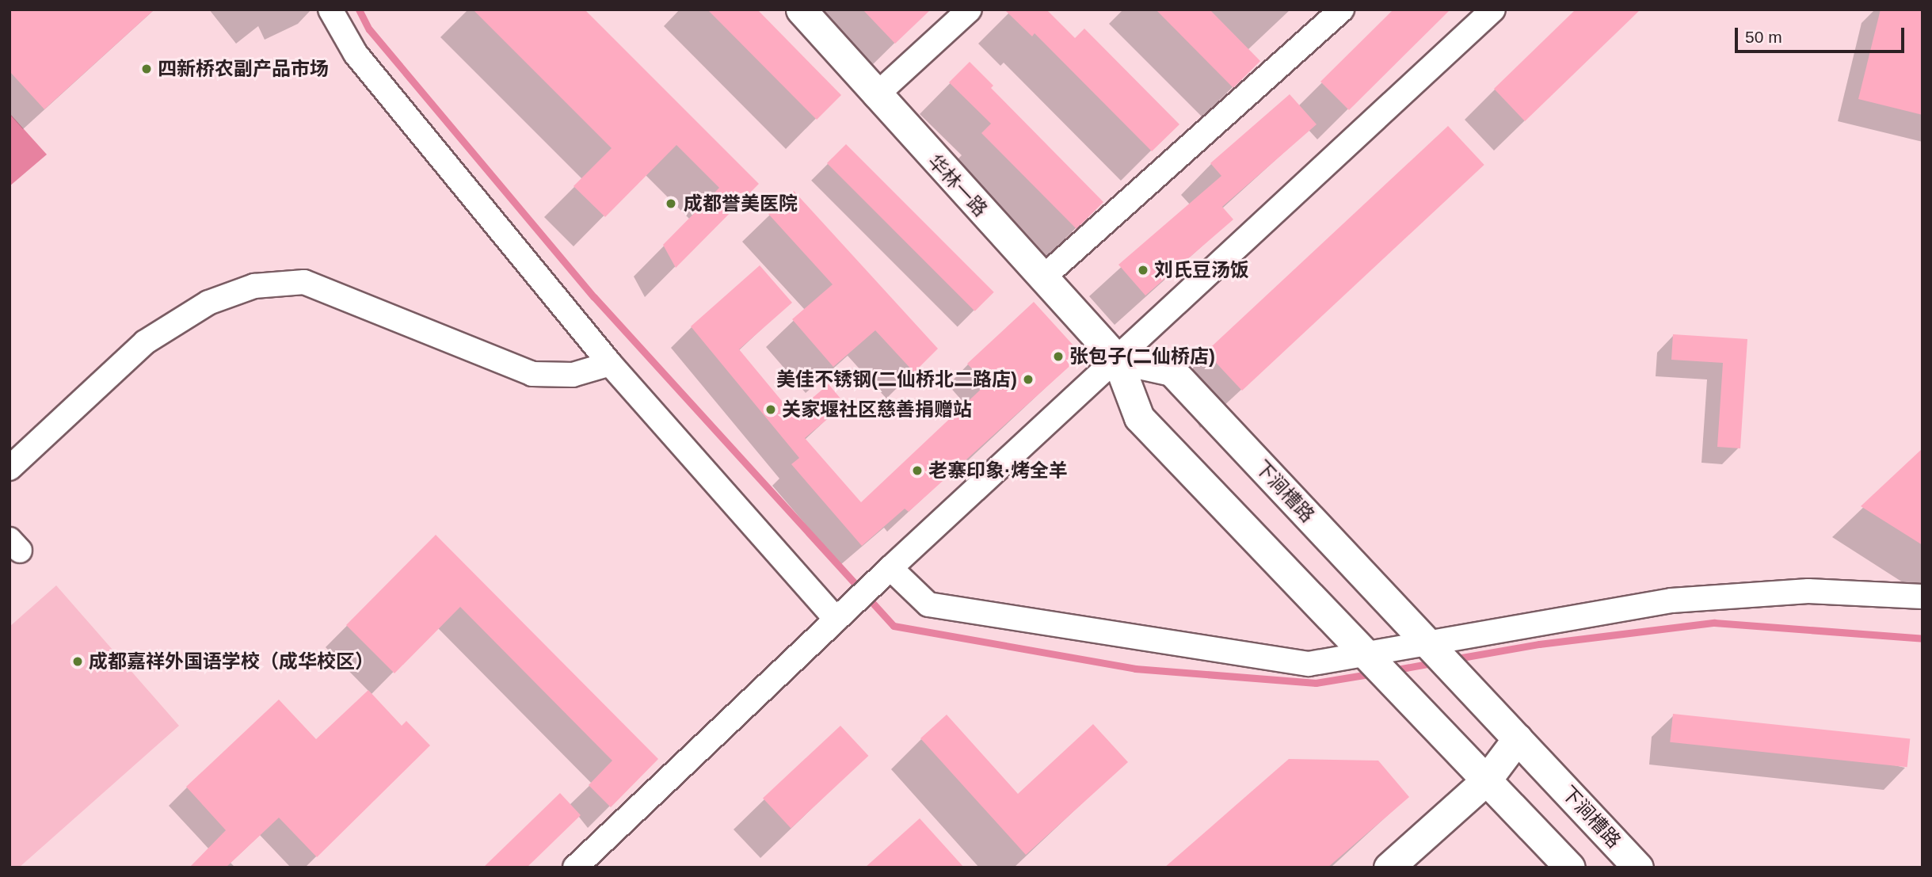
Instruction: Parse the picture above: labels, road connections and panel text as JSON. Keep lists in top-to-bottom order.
{
  "streets": {
    "street": ["华林一路", "下涧槽路"]
  },
  "crossings": [
    ["华林一路", "下涧槽路"]
  ],
  "places": [
    "四新桥农副产品市场",
    "成都誉美医院",
    "刘氏豆汤饭",
    "张包子(二仙桥店)",
    "美佳不锈钢(二仙桥北二路店)",
    "关家堰社区慈善捐赠站",
    "老寨印象·烤全羊",
    "成都嘉祥外国语学校（成华校区）"
  ],
  "scale_bar": "50 m"
}
